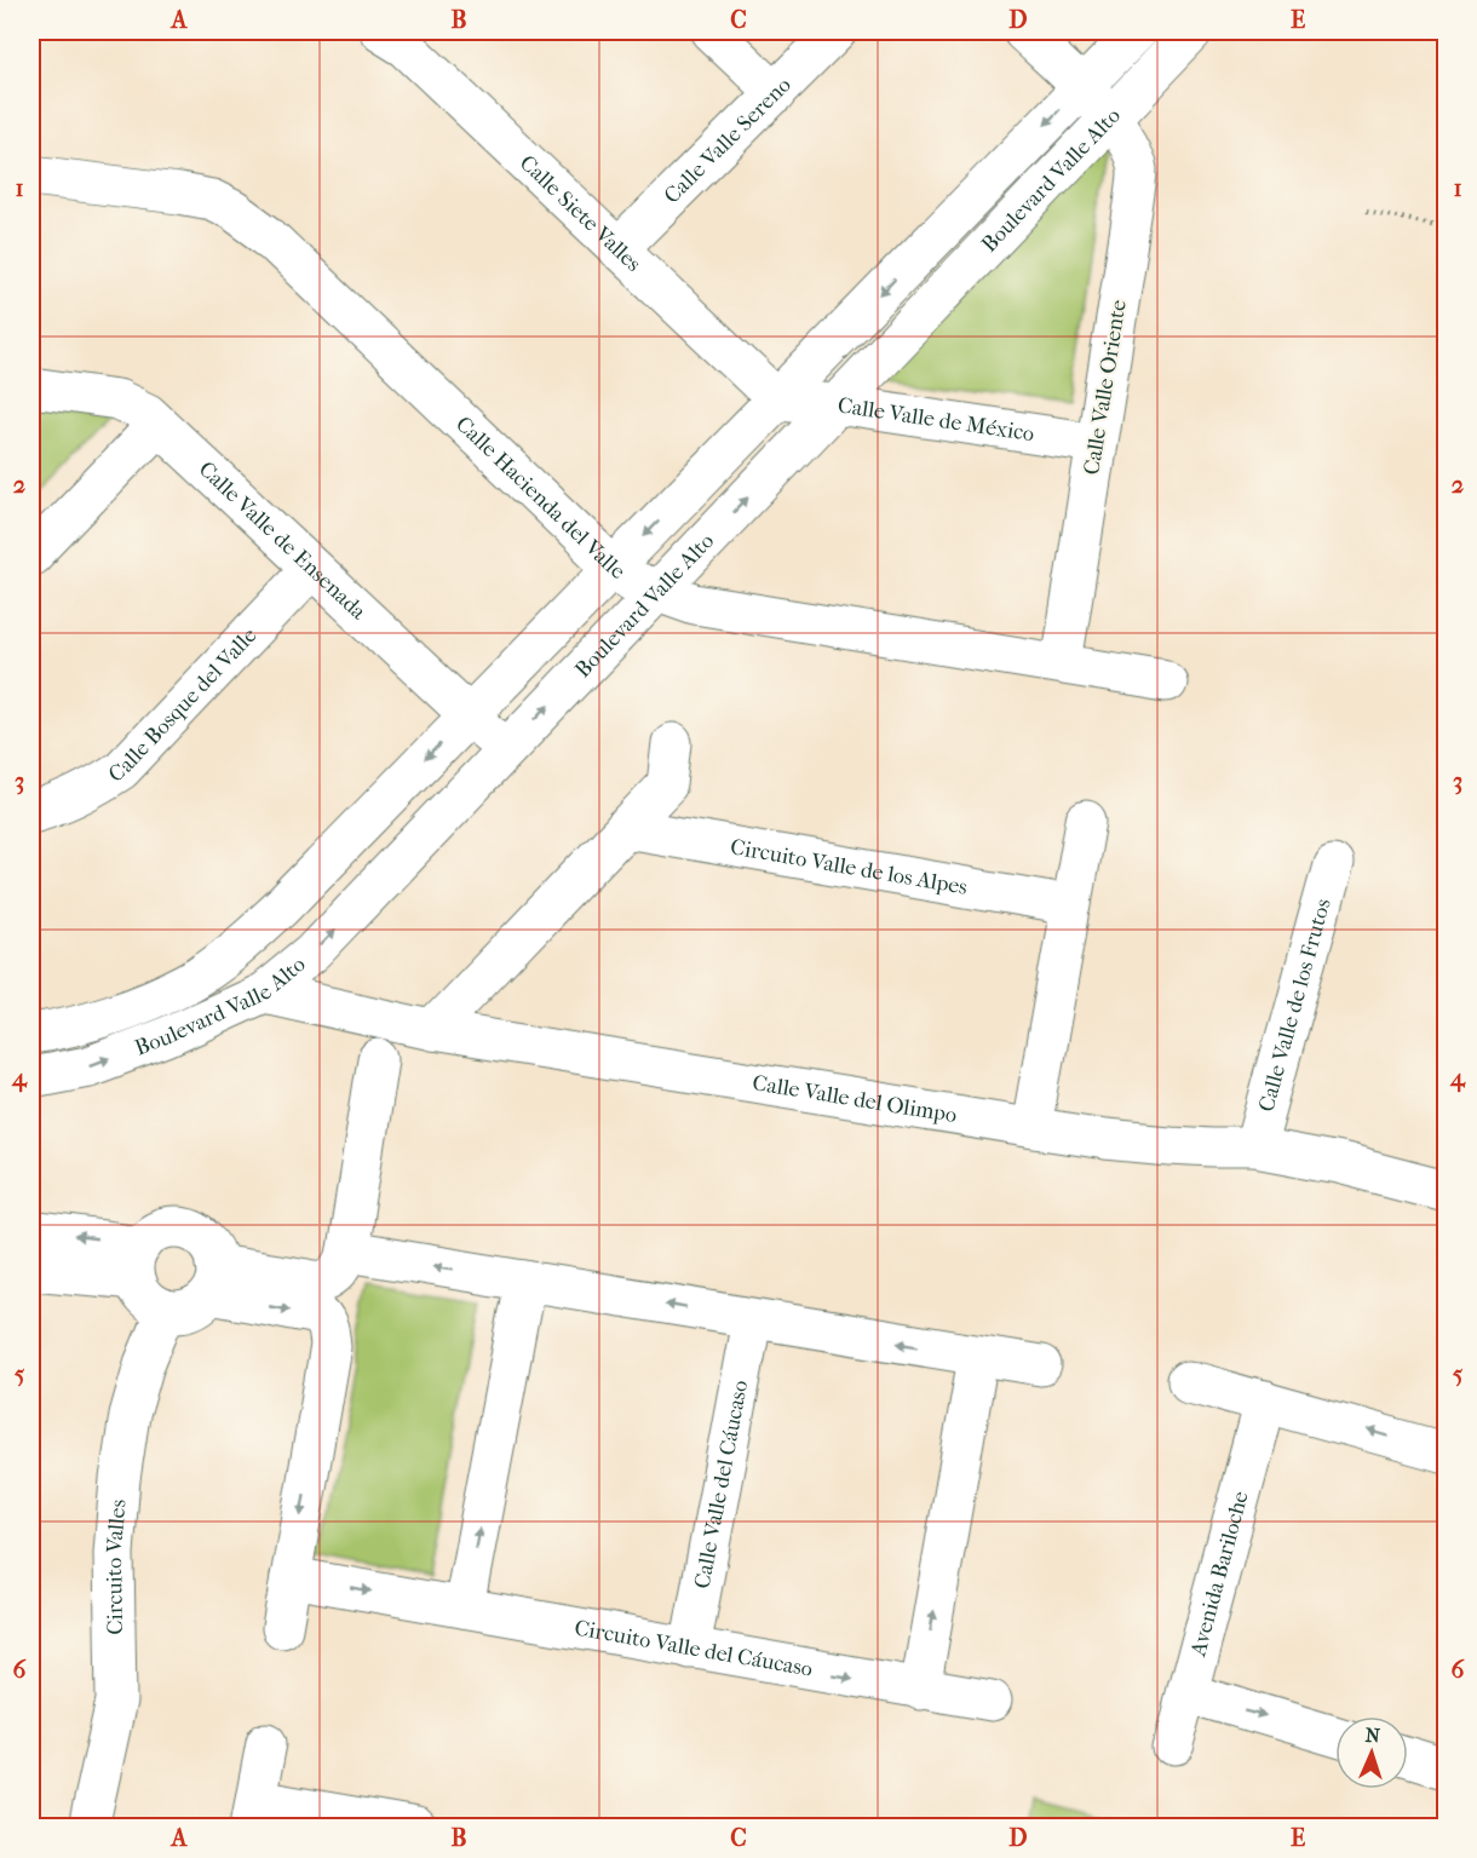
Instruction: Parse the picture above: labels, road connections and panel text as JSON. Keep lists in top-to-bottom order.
{
  "streets": {
    "street": [
      "Calle Valle Sereno",
      "Boulevard Valle Alto",
      "Calle Siete Valles",
      "Calle Valle Oriente",
      "Calle Valle de México",
      "Calle Hacienda del Valle",
      "Calle Valle de Ensenada",
      "Calle Bosque del Valle",
      "Circuito Valle de los Alpes",
      "Calle Valle de los Frutos",
      "Calle Valle del Olimpo",
      "Calle Valle del Cáucaso",
      "Circuito Valles",
      "Avenida Bariloche",
      "Circuito Valle del Cáucaso"
    ]
  },
  "crossings": [
    ["Calle Valle Sereno", "Calle Siete Valles"],
    ["Boulevard Valle Alto", "Calle Siete Valles"],
    ["Boulevard Valle Alto", "Calle Valle Oriente"],
    ["Boulevard Valle Alto", "Calle Valle de México"],
    ["Boulevard Valle Alto", "Calle Hacienda del Valle"],
    ["Boulevard Valle Alto", "Calle Valle de Ensenada"],
    ["Boulevard Valle Alto", "Calle Valle del Olimpo"],
    ["Calle Siete Valles", "Calle Valle de México"],
    ["Calle Valle Oriente", "Calle Valle de México"],
    ["Calle Valle Oriente", "Calle Hacienda del Valle"],
    ["Calle Valle de Ensenada", "Calle Bosque del Valle"],
    ["Calle Valle de los Frutos", "Calle Valle del Olimpo"],
    ["Calle Valle del Cáucaso", "Circuito Valle del Cáucaso"]
  ],
  "north": "top",
  "grid": {
    "columns": [
      "A",
      "B",
      "C",
      "D",
      "E"
    ],
    "rows": [
      "1",
      "2",
      "3",
      "4",
      "5",
      "6"
    ]
  }
}
